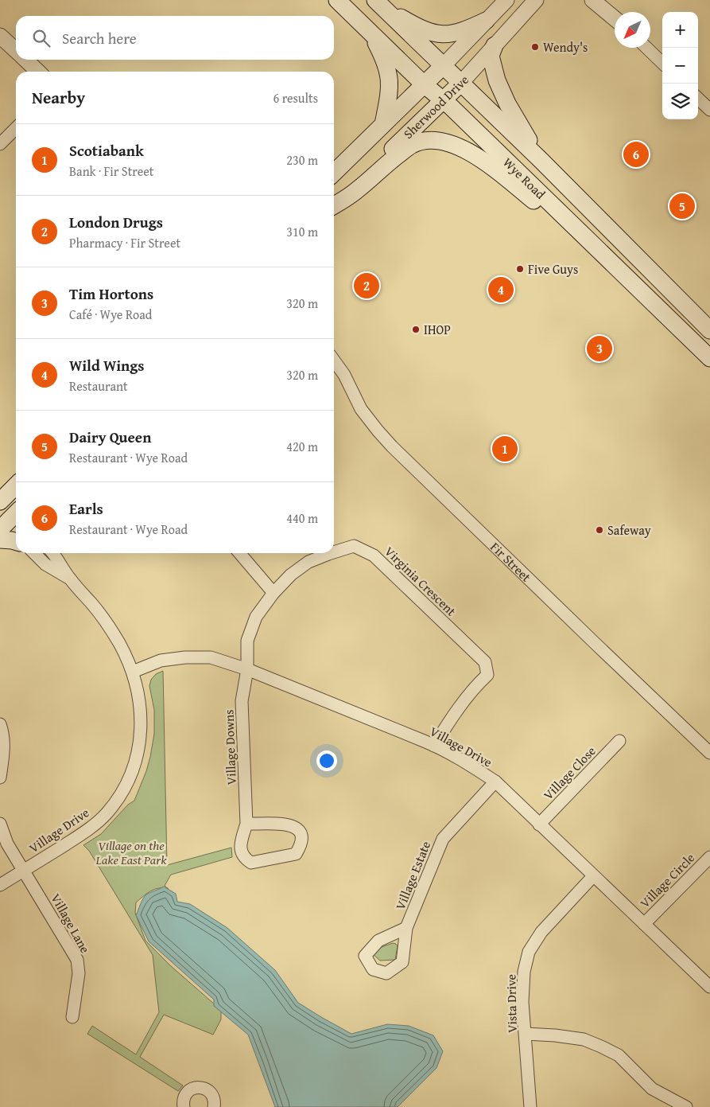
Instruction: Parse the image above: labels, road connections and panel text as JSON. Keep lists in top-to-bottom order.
{
  "streets": {
    "main road": ["Sherwood Drive", "Wye Road"],
    "street": [
      "Fir Street",
      "Virginia Crescent",
      "Village Drive",
      "Village Downs",
      "Village Close",
      "Village Estate",
      "Village Circle",
      "Village Lane",
      "Vista Drive"
    ]
  },
  "crossings": [
    ["Sherwood Drive", "Wye Road"],
    ["Virginia Crescent", "Village Drive"],
    ["Virginia Crescent", "Village Downs"],
    ["Village Drive", "Village Downs"],
    ["Village Drive", "Village Close"],
    ["Village Drive", "Village Estate"],
    ["Village Drive", "Village Circle"],
    ["Village Drive", "Village Lane"],
    ["Village Drive", "Vista Drive"]
  ],
  "parks": ["Village on the Lake East Park"],
  "places": [
    "Wendy's",
    "Five Guys",
    "IHOP",
    "Safeway"
  ],
  "north": "bottom left",
  "page": {
    "map_buttons": ["+", "−"],
    "search": "Search here",
    "heading": ["Nearby", "6 results"],
    "list": [
      {
        "mark": "1",
        "name": "Scotiabank",
        "note": "Bank · Fir Street",
        "value": "230 m"
      },
      {
        "mark": "2",
        "name": "London Drugs",
        "note": "Pharmacy · Fir Street",
        "value": "310 m"
      },
      {
        "mark": "3",
        "name": "Tim Hortons",
        "note": "Café · Wye Road",
        "value": "320 m"
      },
      {
        "mark": "4",
        "name": "Wild Wings",
        "note": "Restaurant",
        "value": "320 m"
      },
      {
        "mark": "5",
        "name": "Dairy Queen",
        "note": "Restaurant · Wye Road",
        "value": "420 m"
      },
      {
        "mark": "6",
        "name": "Earls",
        "note": "Restaurant · Wye Road",
        "value": "440 m"
      }
    ],
    "pins": [
      "6",
      "5",
      "2",
      "4",
      "3",
      "1"
    ]
  }
}
